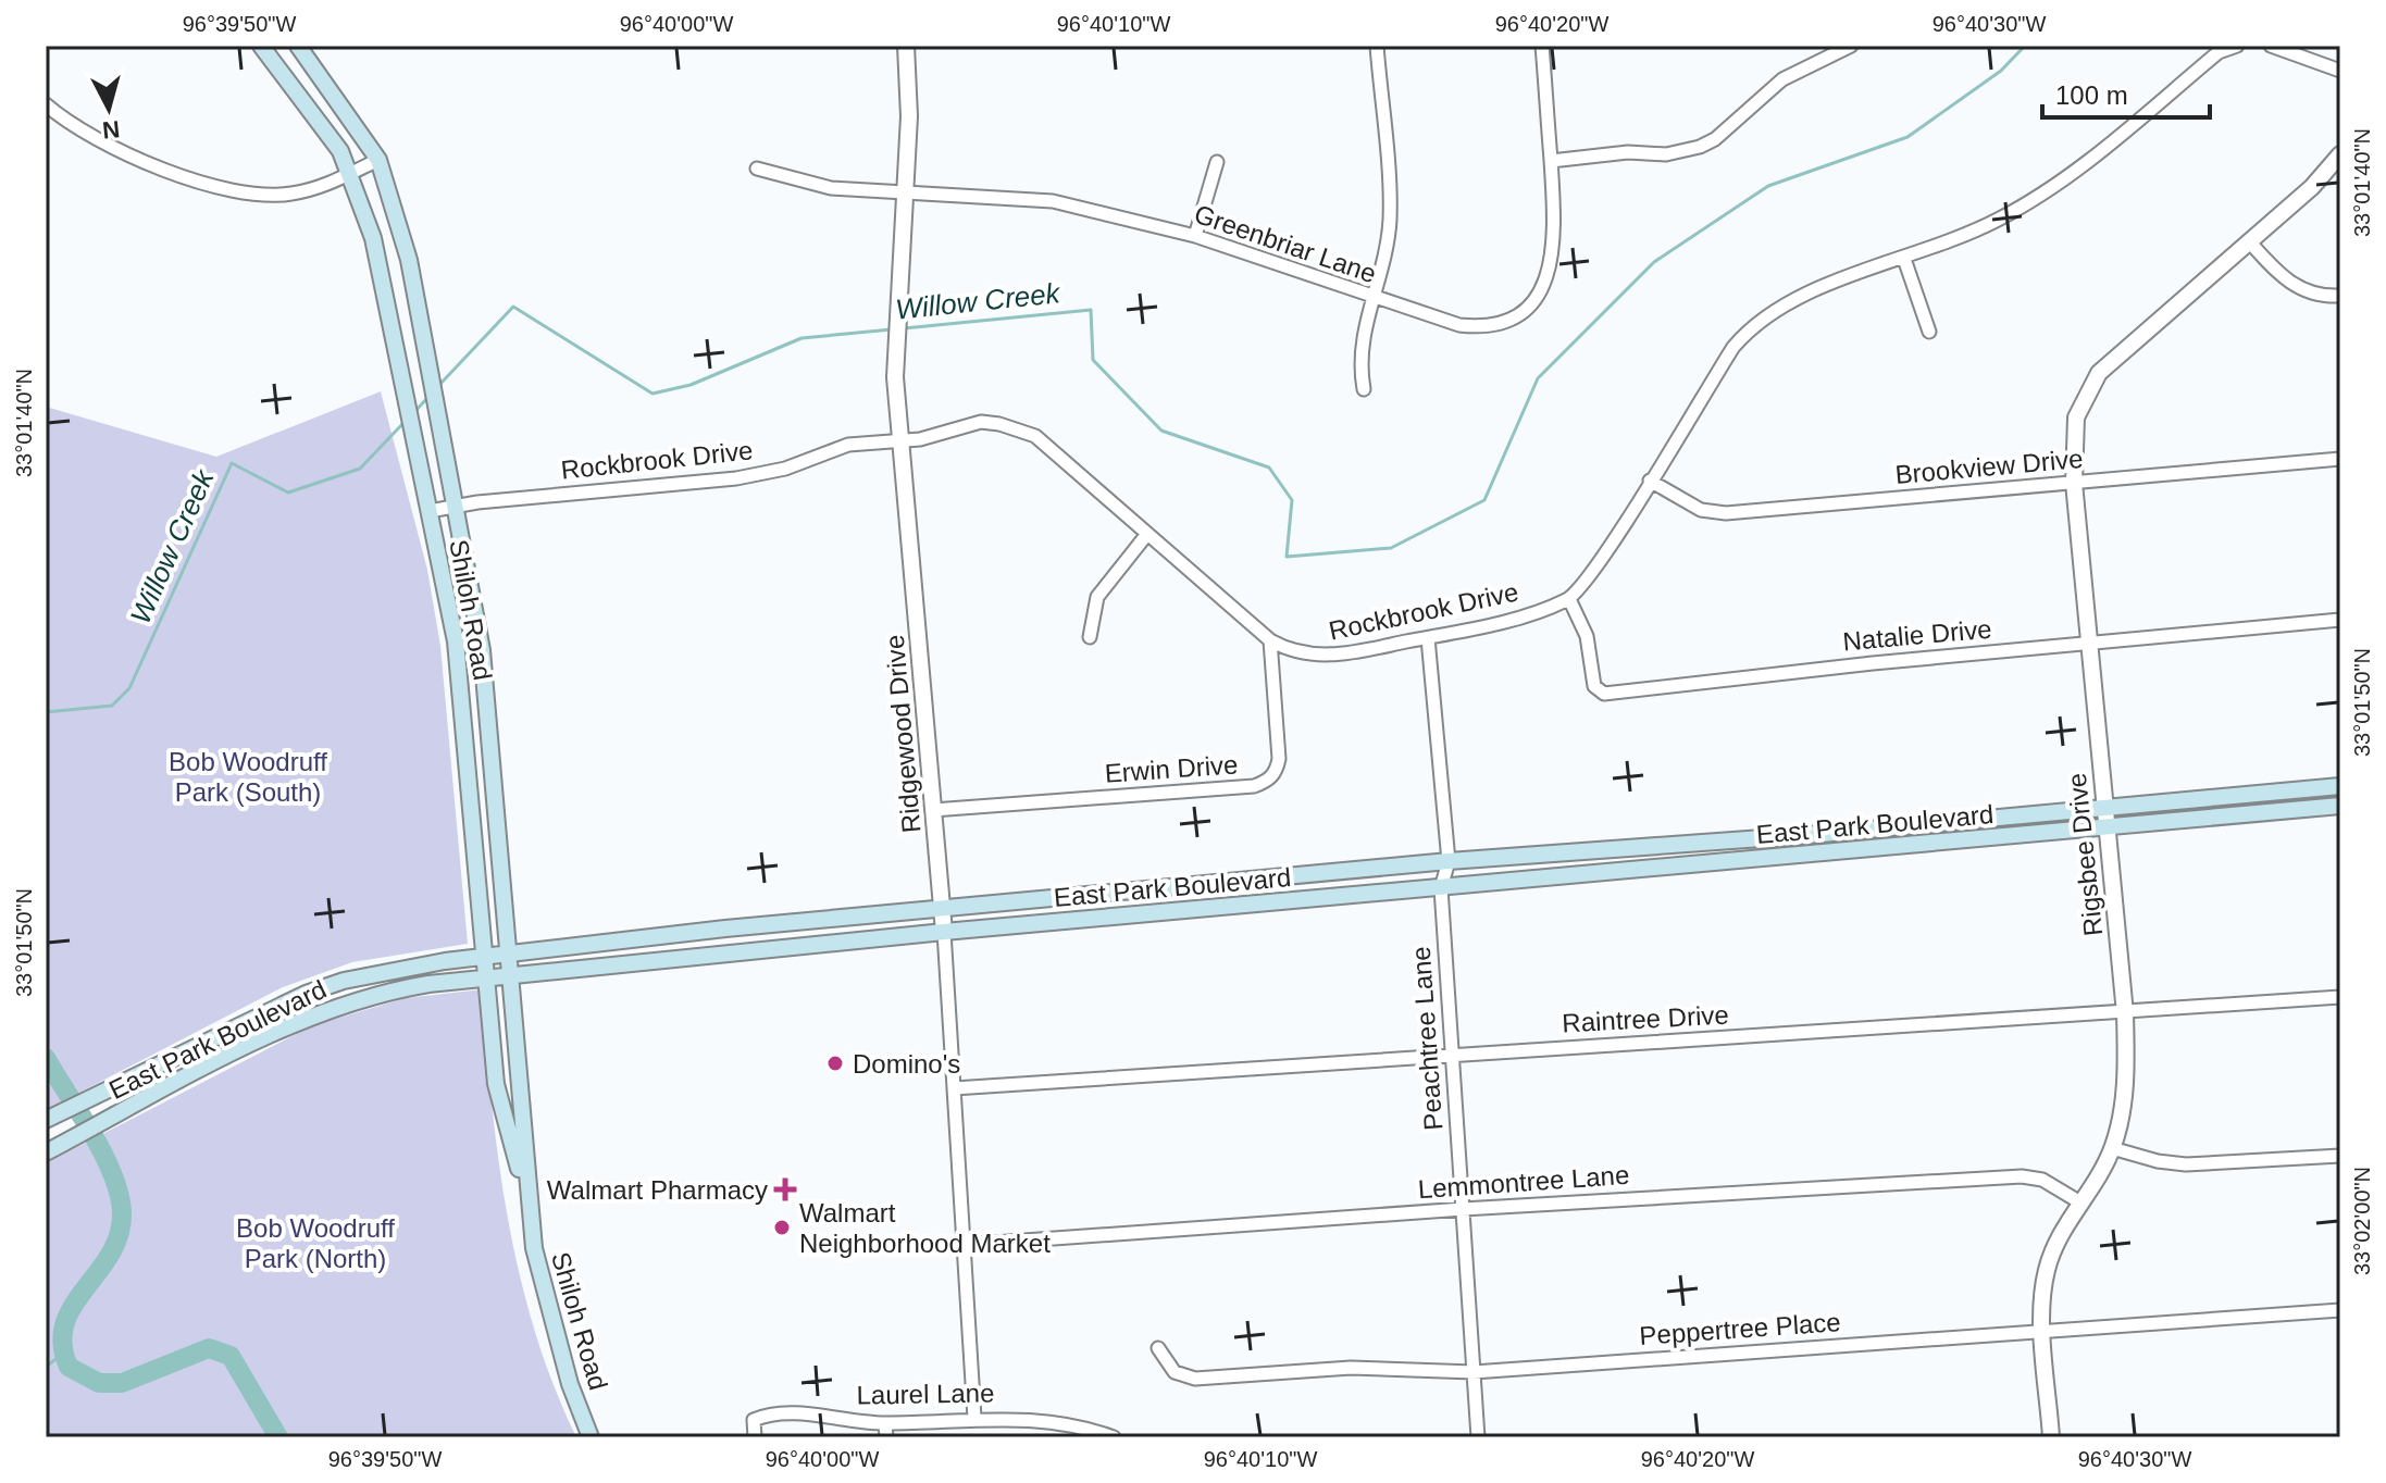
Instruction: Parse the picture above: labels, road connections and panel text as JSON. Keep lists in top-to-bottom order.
{
  "streets": {
    "main road": ["Shiloh Road", "East Park Boulevard"],
    "street": [
      "Greenbriar Lane",
      "Rockbrook Drive",
      "Brookview Drive",
      "Natalie Drive",
      "Ridgewood Drive",
      "Erwin Drive",
      "Rigsbee Drive",
      "Raintree Drive",
      "Peachtree Lane",
      "Lemmontree Lane",
      "Peppertree Place",
      "Laurel Lane"
    ]
  },
  "crossings": [
    ["Greenbriar Lane", "Ridgewood Drive"],
    ["Rockbrook Drive", "Shiloh Road"],
    ["Rockbrook Drive", "Natalie Drive"],
    ["Rockbrook Drive", "Ridgewood Drive"],
    ["Rockbrook Drive", "Erwin Drive"],
    ["Rockbrook Drive", "Peachtree Lane"],
    ["Brookview Drive", "Rigsbee Drive"],
    ["Shiloh Road", "East Park Boulevard"],
    ["Natalie Drive", "Rigsbee Drive"],
    ["Ridgewood Drive", "Erwin Drive"],
    ["Ridgewood Drive", "East Park Boulevard"],
    ["Ridgewood Drive", "Raintree Drive"],
    ["Ridgewood Drive", "Lemmontree Lane"],
    ["Ridgewood Drive", "Laurel Lane"],
    ["East Park Boulevard", "Rigsbee Drive"],
    ["East Park Boulevard", "Peachtree Lane"],
    ["Rigsbee Drive", "Raintree Drive"],
    ["Rigsbee Drive", "Lemmontree Lane"],
    ["Rigsbee Drive", "Peppertree Place"],
    ["Raintree Drive", "Peachtree Lane"],
    ["Peachtree Lane", "Lemmontree Lane"],
    ["Peachtree Lane", "Peppertree Place"]
  ],
  "water": ["Willow Creek"],
  "parks": ["Bob Woodruff Park (South)", "Bob Woodruff Park (North)"],
  "places": {
    "other": ["Domino's", "Walmart Neighborhood Market"],
    "health": ["Walmart Pharmacy"]
  },
  "scale_bar": "100 m",
  "north": "bottom",
  "coordinates": [
    "96°39'50\"W",
    "96°40'00\"W",
    "96°40'10\"W",
    "96°40'20\"W",
    "96°40'30\"W",
    "33°01'40\"N",
    "33°01'50\"N",
    "33°02'00\"N"
  ]
}
